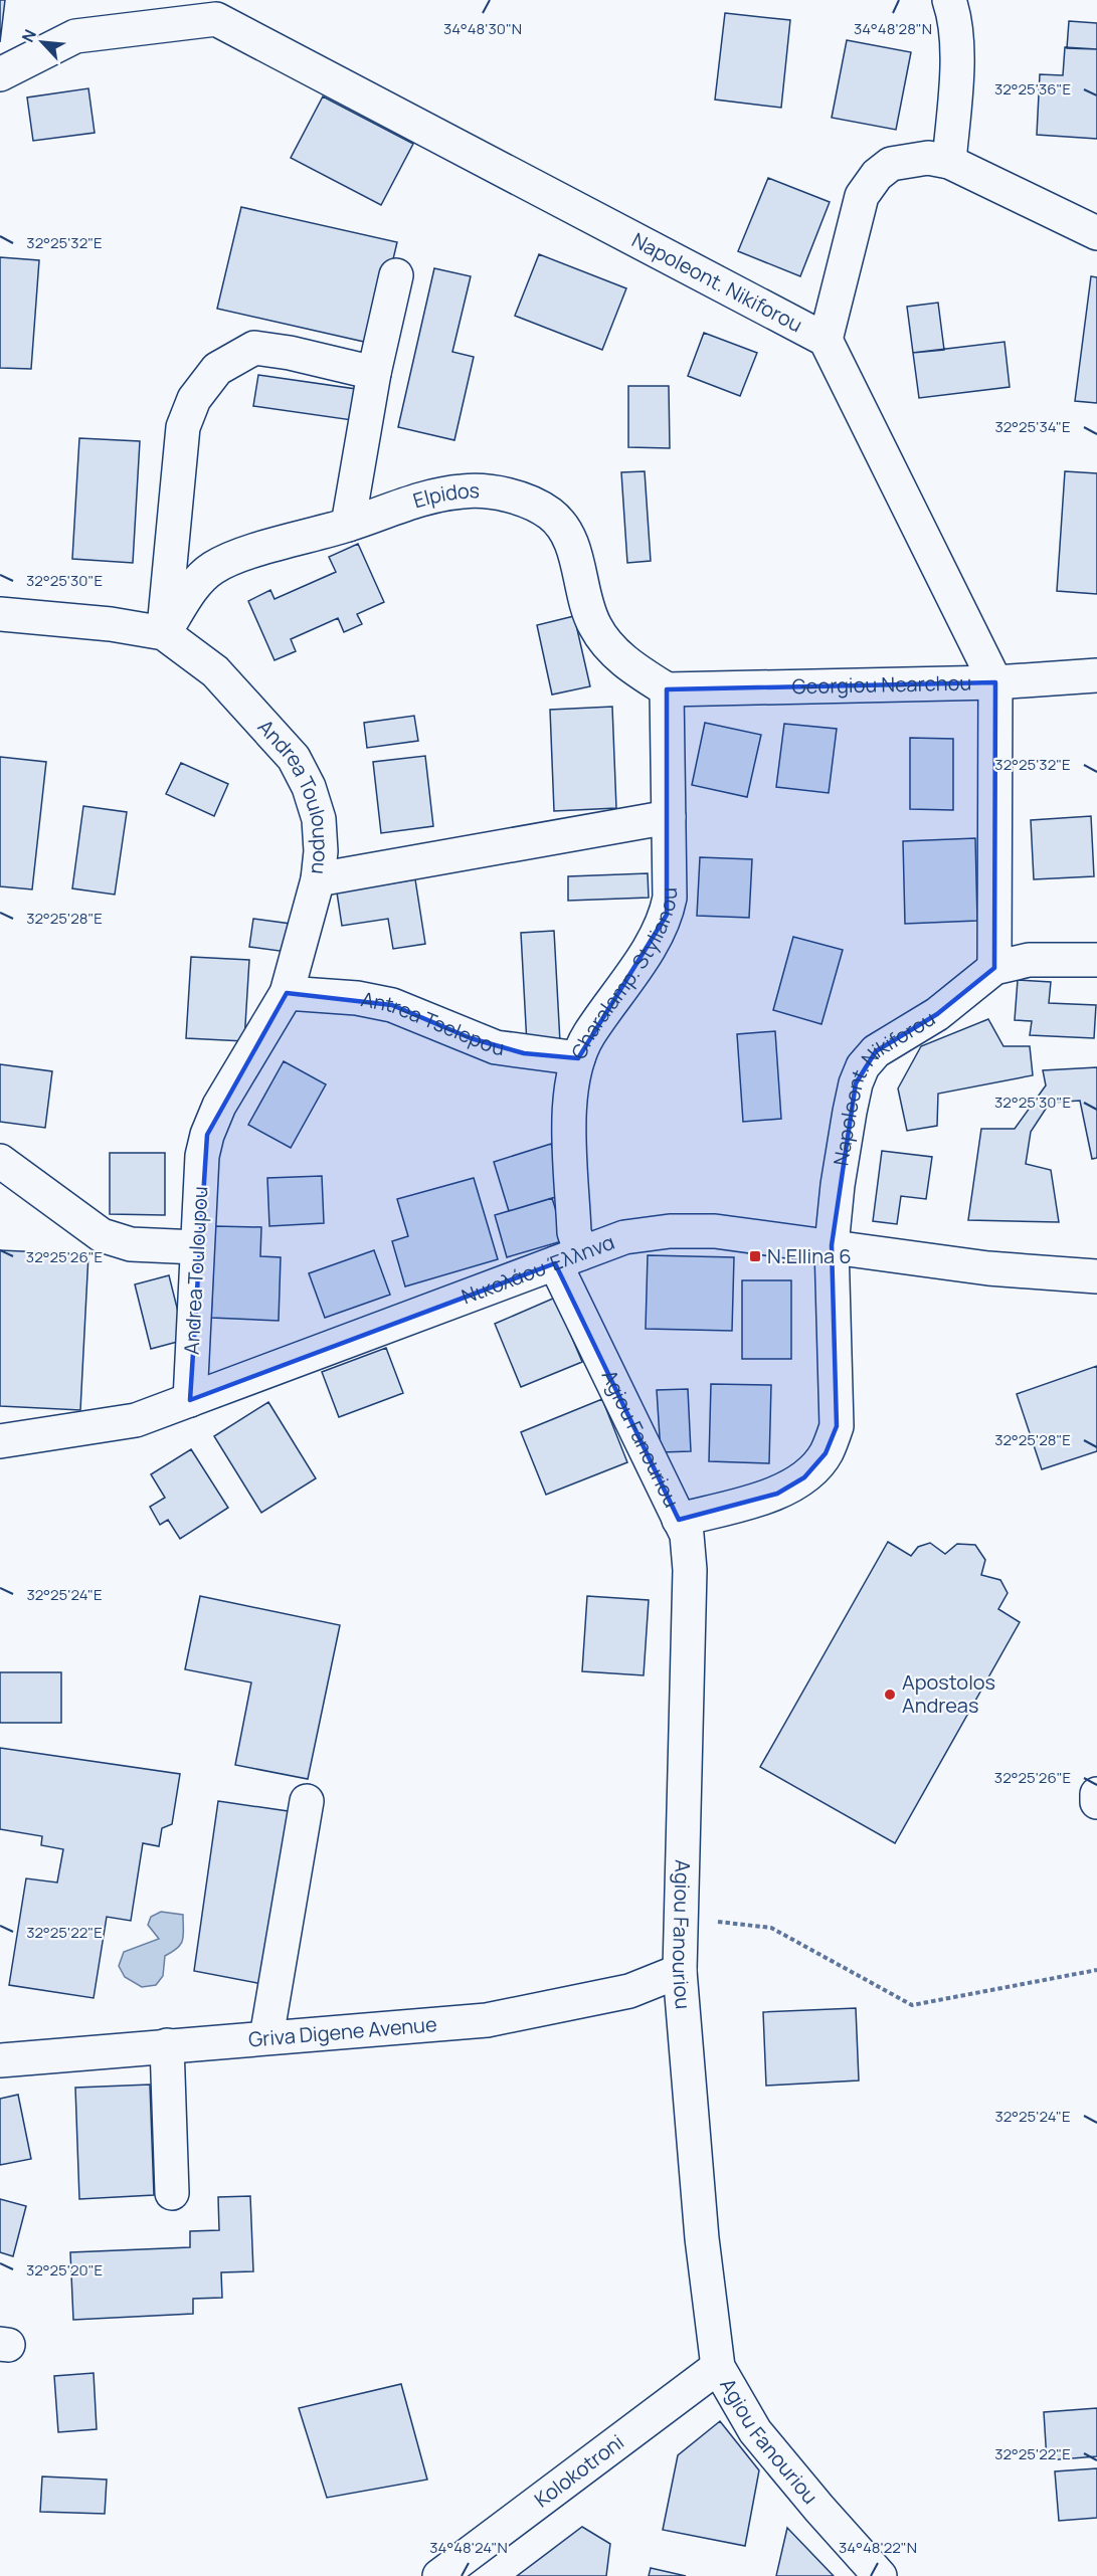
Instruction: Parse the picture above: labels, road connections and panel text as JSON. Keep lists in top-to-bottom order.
{
  "streets": {
    "street": [
      "Napoleont. Nikiforou",
      "Elpidos",
      "Georgiou Nearchou",
      "Andrea Touloupou",
      "Charalamp. Stylianou",
      "Antrea Tselepou",
      "Νικολάου Έλληνα",
      "Agiou Fanouriou",
      "Griva Digene Avenue",
      "Kolokotroni"
    ]
  },
  "crossings": [
    ["Napoleont. Nikiforou", "Νικολάου Έλληνα"],
    ["Napoleont. Nikiforou", "Agiou Fanouriou"],
    ["Elpidos", "Georgiou Nearchou"],
    ["Elpidos", "Andrea Touloupou"],
    ["Elpidos", "Charalamp. Stylianou"],
    ["Georgiou Nearchou", "Charalamp. Stylianou"],
    ["Andrea Touloupou", "Antrea Tselepou"],
    ["Andrea Touloupou", "Νικολάου Έλληνα"],
    ["Charalamp. Stylianou", "Antrea Tselepou"],
    ["Charalamp. Stylianou", "Νικολάου Έλληνα"],
    ["Charalamp. Stylianou", "Agiou Fanouriou"],
    ["Νικολάου Έλληνα", "Agiou Fanouriou"],
    ["Agiou Fanouriou", "Griva Digene Avenue"],
    ["Agiou Fanouriou", "Kolokotroni"]
  ],
  "places": {
    "transit": ["N.Ellina 6"],
    "other": ["Apostolos Andreas"]
  },
  "north": "top left",
  "coordinates": [
    "34°48'30\"N",
    "34°48'28\"N",
    "32°25'36\"E",
    "32°25'32\"E",
    "32°25'34\"E",
    "32°25'30\"E",
    "32°25'28\"E",
    "32°25'26\"E",
    "32°25'24\"E",
    "32°25'22\"E",
    "32°25'20\"E",
    "34°48'24\"N",
    "34°48'22\"N"
  ]
}
